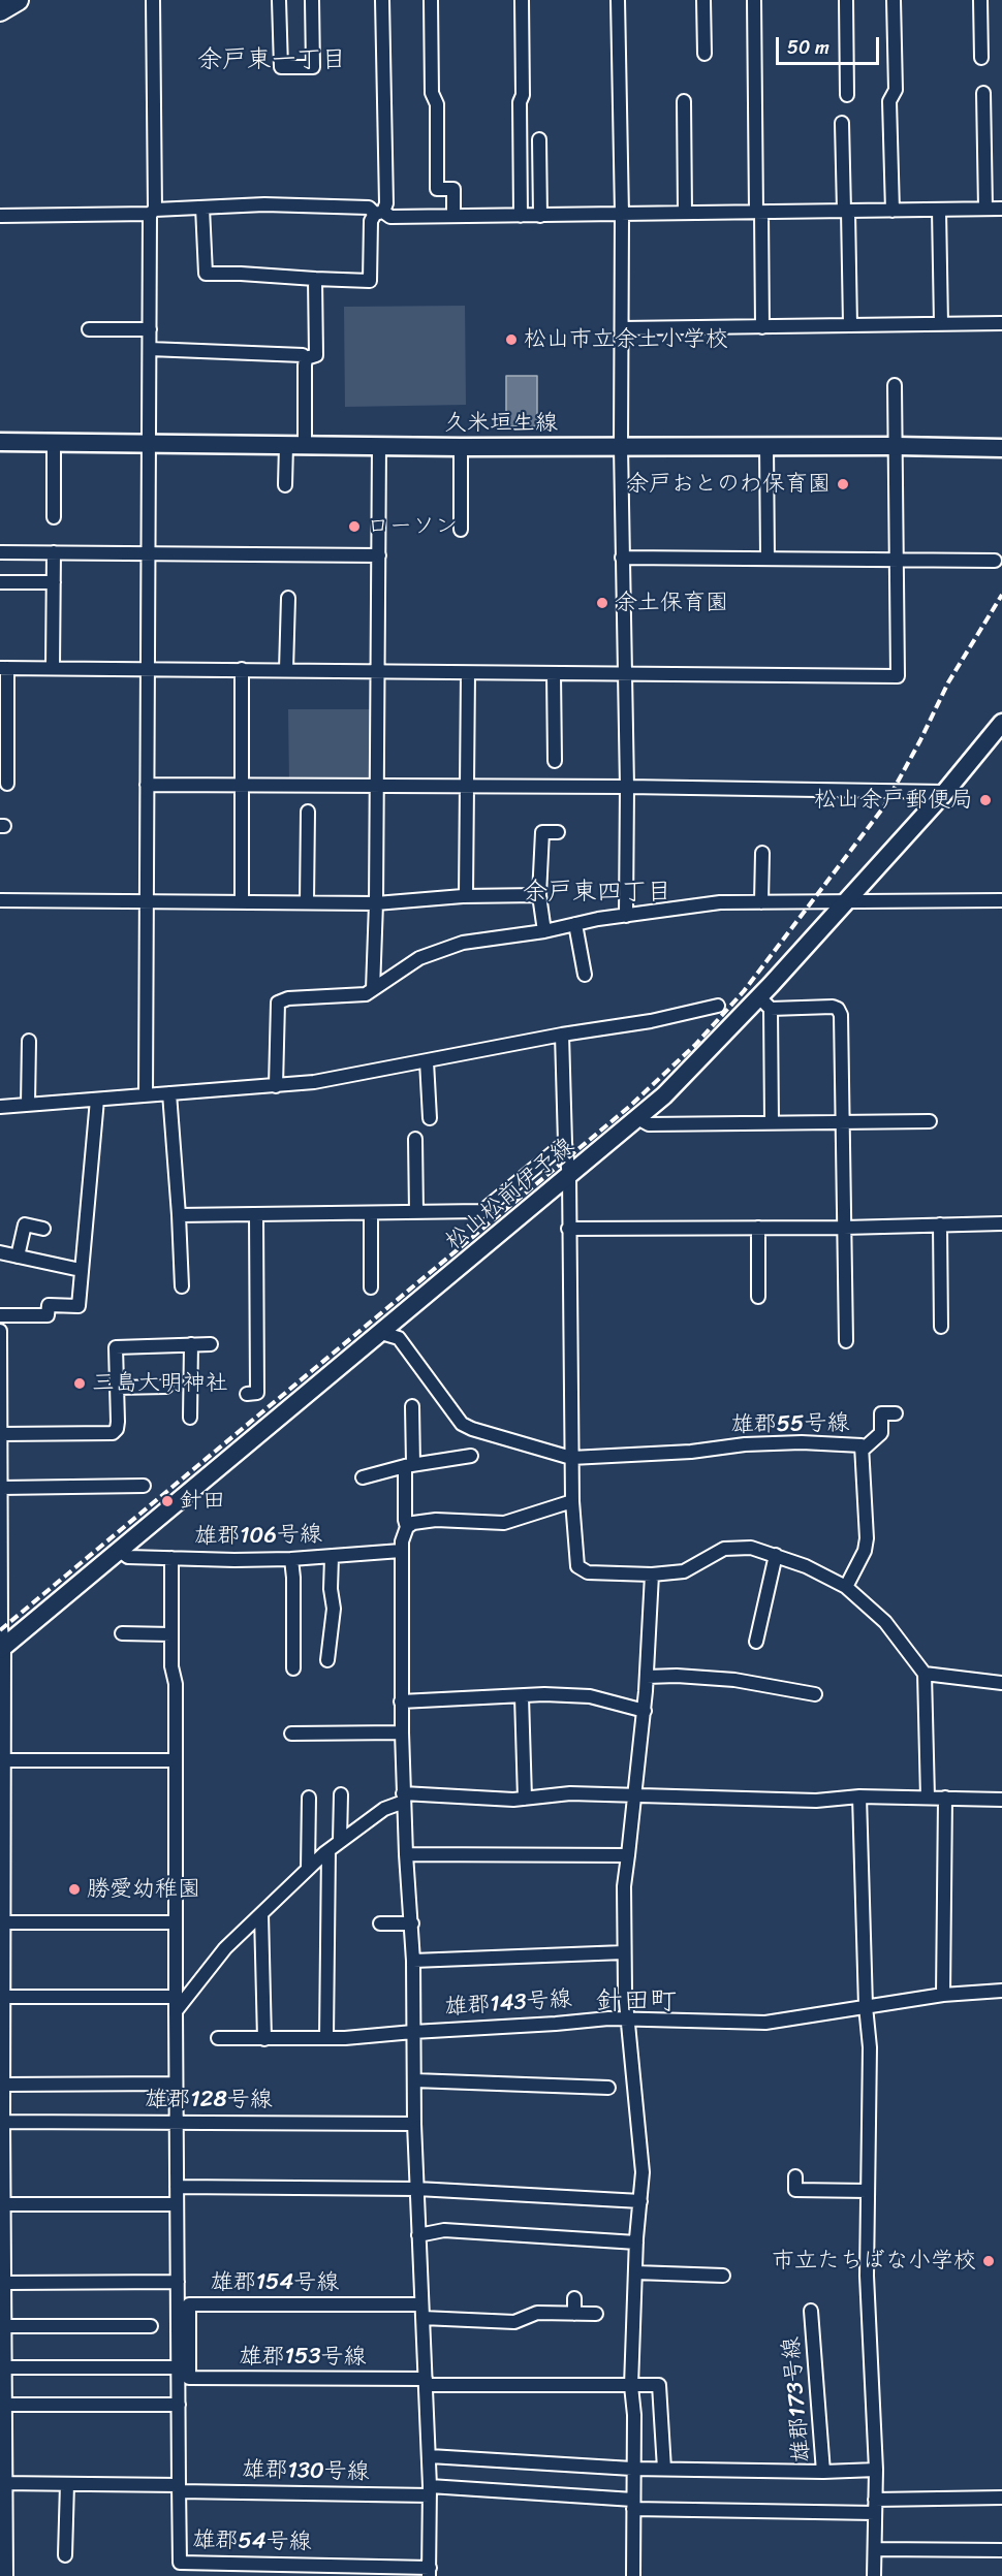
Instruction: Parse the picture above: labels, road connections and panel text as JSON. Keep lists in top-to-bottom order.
{
  "streets": {
    "main road": ["久米垣生線", "松山松前伊予線"],
    "street": [
      "雄郡55号線",
      "雄郡106号線",
      "雄郡143号線",
      "雄郡128号線",
      "雄郡154号線",
      "雄郡153号線",
      "雄郡173号線",
      "雄郡130号線",
      "雄郡54号線"
    ]
  },
  "crossings": [
    ["松山松前伊予線", "雄郡55号線"],
    ["松山松前伊予線", "雄郡106号線"],
    ["雄郡154号線", "雄郡153号線"],
    ["雄郡154号線", "雄郡54号線"],
    ["雄郡153号線", "雄郡54号線"],
    ["雄郡130号線", "雄郡54号線"]
  ],
  "districts": ["余戸東一丁目", "余戸東四丁目", "針田町"],
  "places": [
    "松山市立余土小学校",
    "余戸おとのわ保育園",
    "ローソン",
    "余土保育園",
    "松山余戸郵便局",
    "三島大明神社",
    "針田",
    "勝愛幼稚園",
    "市立たちばな小学校"
  ],
  "scale_bar": "50 m"
}
